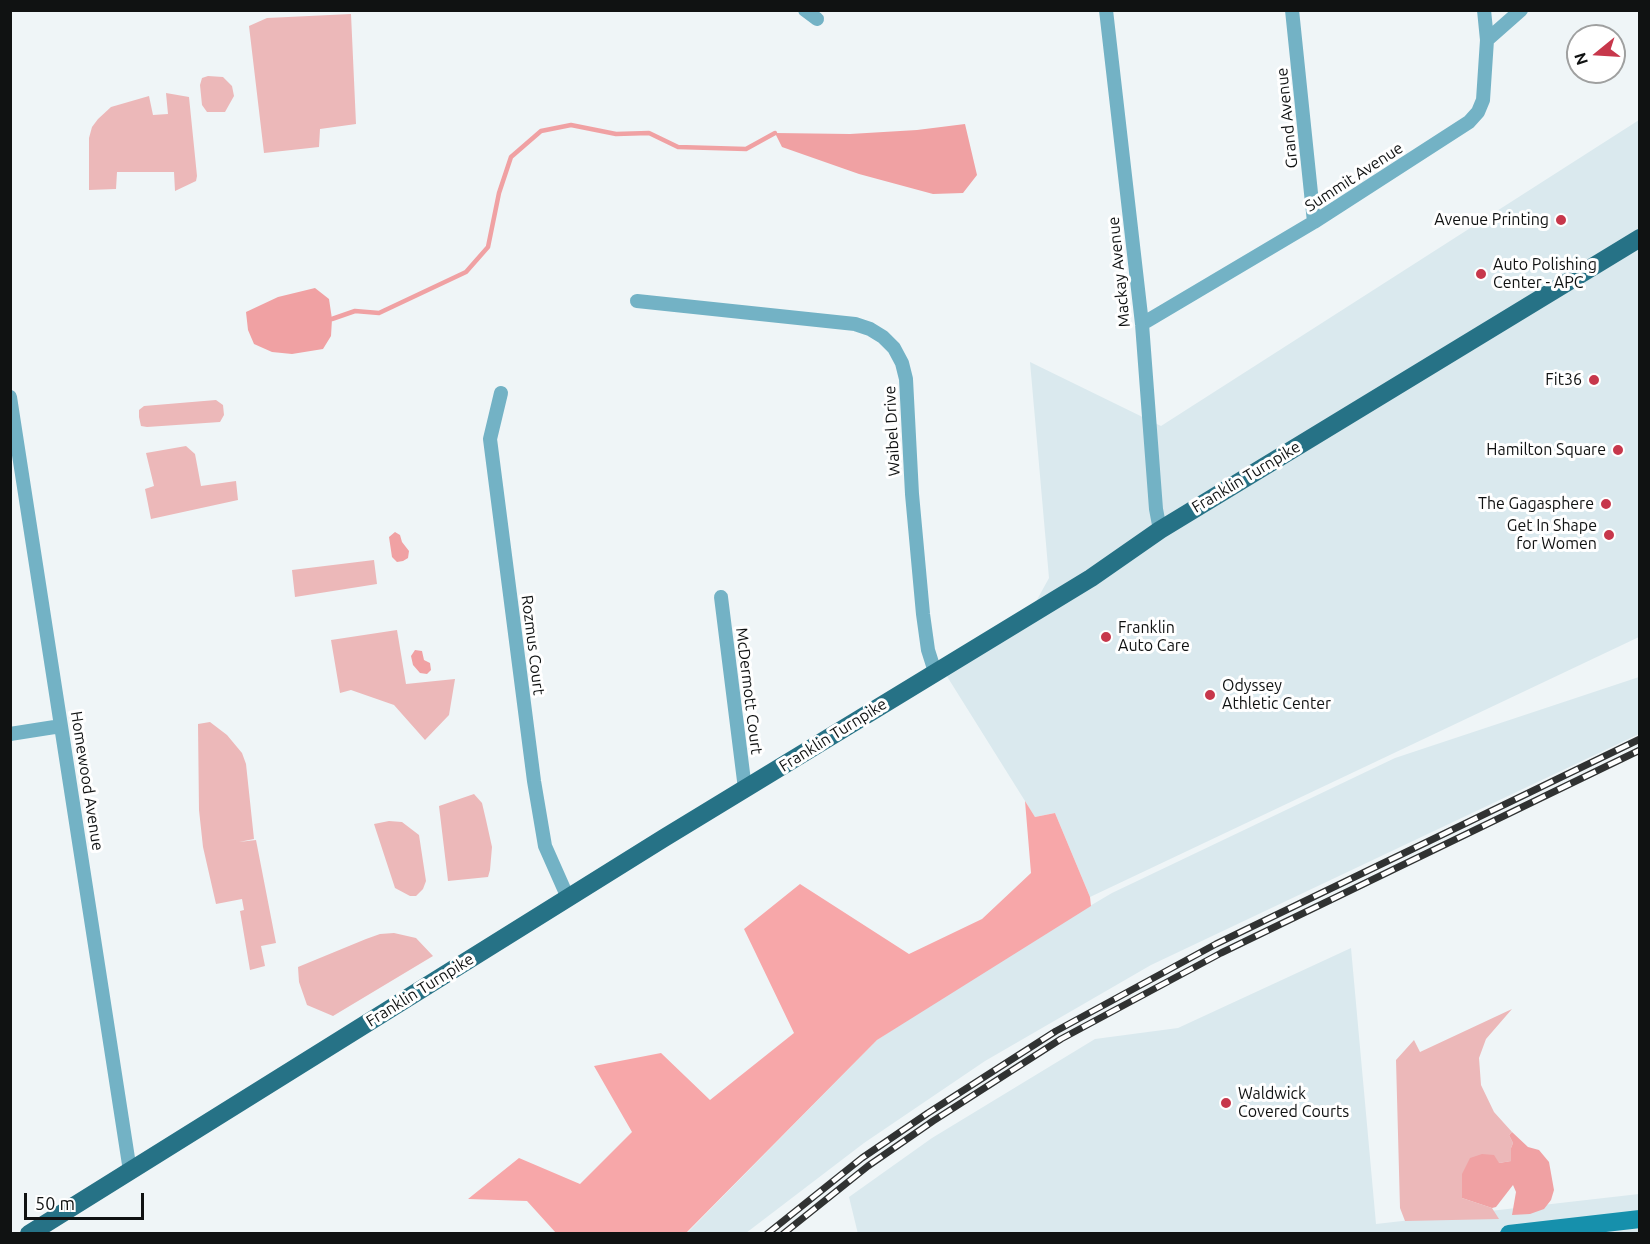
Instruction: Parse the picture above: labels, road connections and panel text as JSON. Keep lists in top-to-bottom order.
{
  "streets": {
    "main road": ["Franklin Turnpike"],
    "street": [
      "Grand Avenue",
      "Summit Avenue",
      "Mackay Avenue",
      "Waibel Drive",
      "Rozmus Court",
      "McDermott Court",
      "Homewood Avenue"
    ]
  },
  "crossings": [
    ["Grand Avenue", "Summit Avenue"],
    ["Summit Avenue", "Mackay Avenue"],
    ["Mackay Avenue", "Franklin Turnpike"],
    ["Waibel Drive", "Franklin Turnpike"],
    ["Franklin Turnpike", "Rozmus Court"],
    ["Franklin Turnpike", "McDermott Court"],
    ["Franklin Turnpike", "Homewood Avenue"]
  ],
  "places": [
    "Avenue Printing",
    "Auto Polishing Center - APC",
    "Fit36",
    "Hamilton Square",
    "The Gagasphere",
    "Get In Shape for Women",
    "Franklin Auto Care",
    "Odyssey Athletic Center",
    "Waldwick Covered Courts"
  ],
  "scale_bar": "50 m",
  "north": "left"
}
